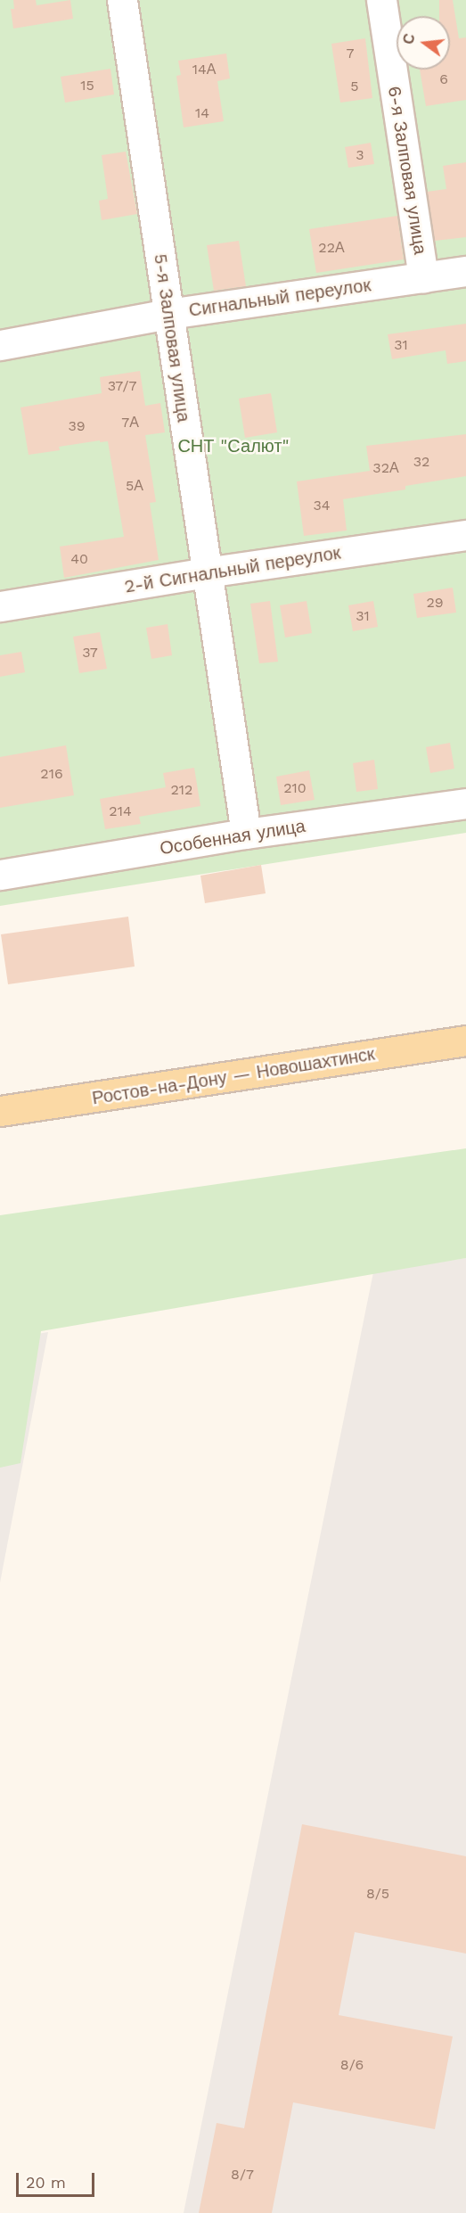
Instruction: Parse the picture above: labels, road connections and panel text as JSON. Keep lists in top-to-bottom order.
{
  "streets": {
    "main road": ["Ростов-на-Дону — Новошахтинск"],
    "street": [
      "6-я Залповая улица",
      "Сигнальный переулок",
      "5-я Залповая улица",
      "2-й Сигнальный переулок",
      "Особенная улица"
    ]
  },
  "crossings": [
    ["6-я Залповая улица", "Сигнальный переулок"],
    ["Сигнальный переулок", "5-я Залповая улица"],
    ["5-я Залповая улица", "2-й Сигнальный переулок"],
    ["5-я Залповая улица", "Особенная улица"]
  ],
  "parks": ["СНТ \"Салют\""],
  "house_numbers": [
    "7",
    "14А",
    "6",
    "15",
    "5",
    "14",
    "3",
    "22А",
    "31",
    "37/7",
    "7А",
    "39",
    "32",
    "32А",
    "5А",
    "34",
    "40",
    "29",
    "31",
    "37",
    "216",
    "210",
    "212",
    "214",
    "8/5",
    "8/6",
    "8/7"
  ],
  "scale_bar": "20 m",
  "north": "left"
}
